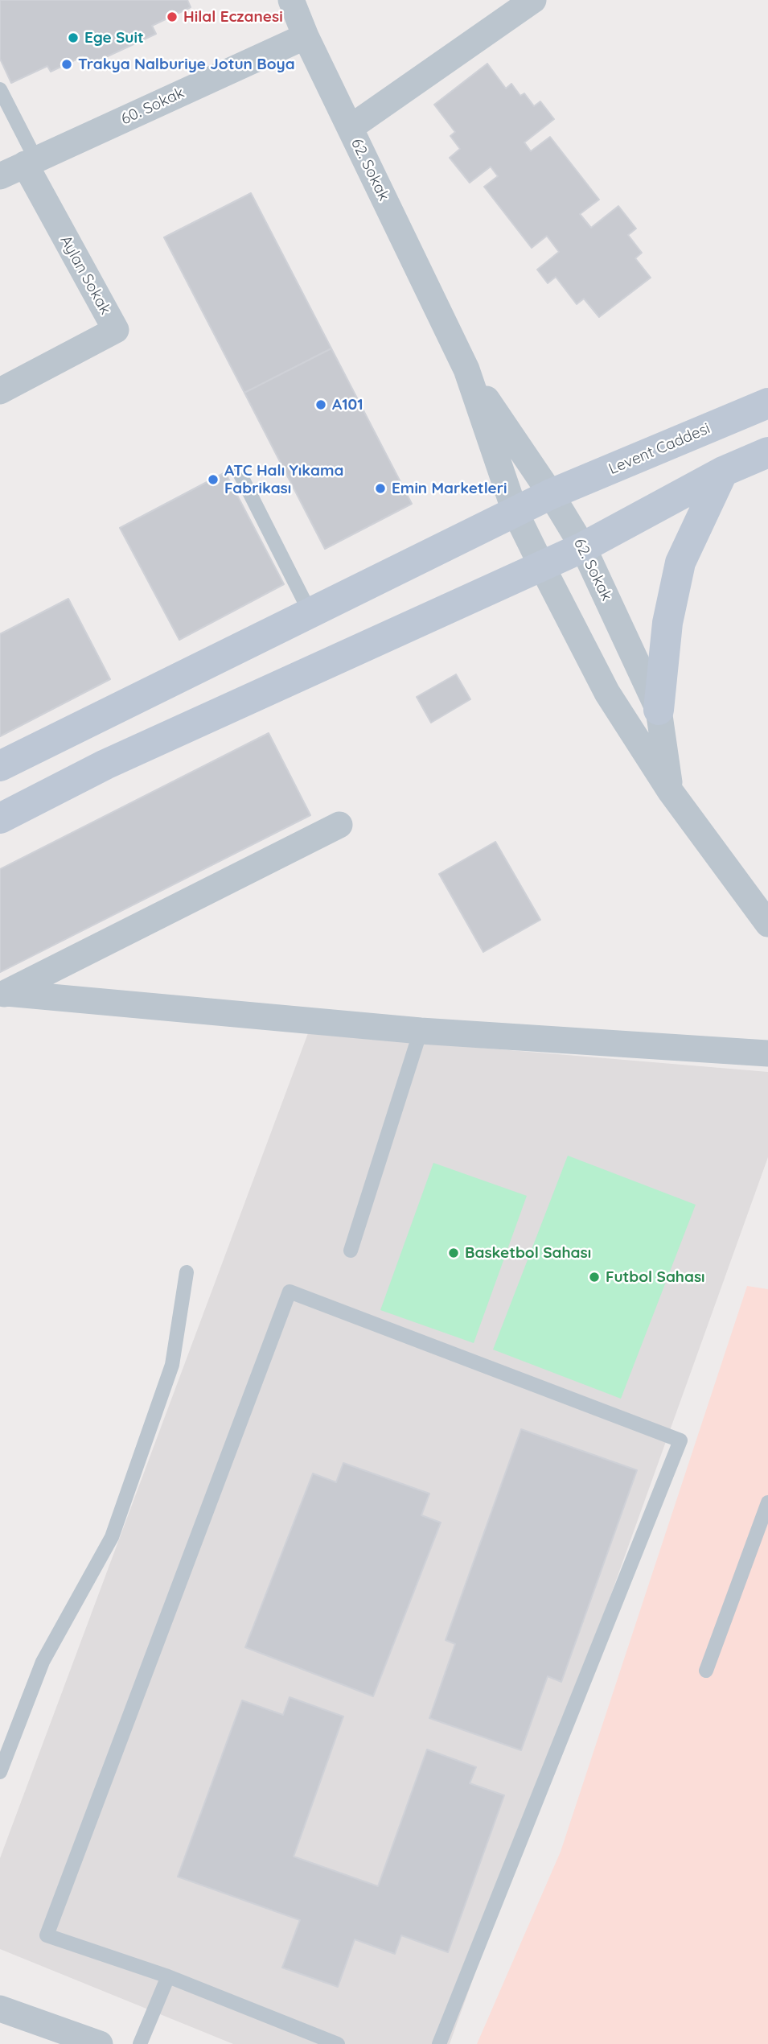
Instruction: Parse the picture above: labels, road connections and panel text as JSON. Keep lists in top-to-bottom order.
{
  "streets": {
    "street": [
      "60. Sokak",
      "62. Sokak",
      "Aylan Sokak",
      "Levent Caddesi"
    ]
  },
  "crossings": [
    ["60. Sokak", "62. Sokak"],
    ["60. Sokak", "Aylan Sokak"],
    ["62. Sokak", "Levent Caddesi"]
  ],
  "places": [
    "Hilal Eczanesi",
    "Ege Suit",
    "Trakya Nalburiye Jotun Boya",
    "A101",
    "ATC Halı Yıkama Fabrikası",
    "Emin Marketleri",
    "Basketbol Sahası",
    "Futbol Sahası"
  ]
}
